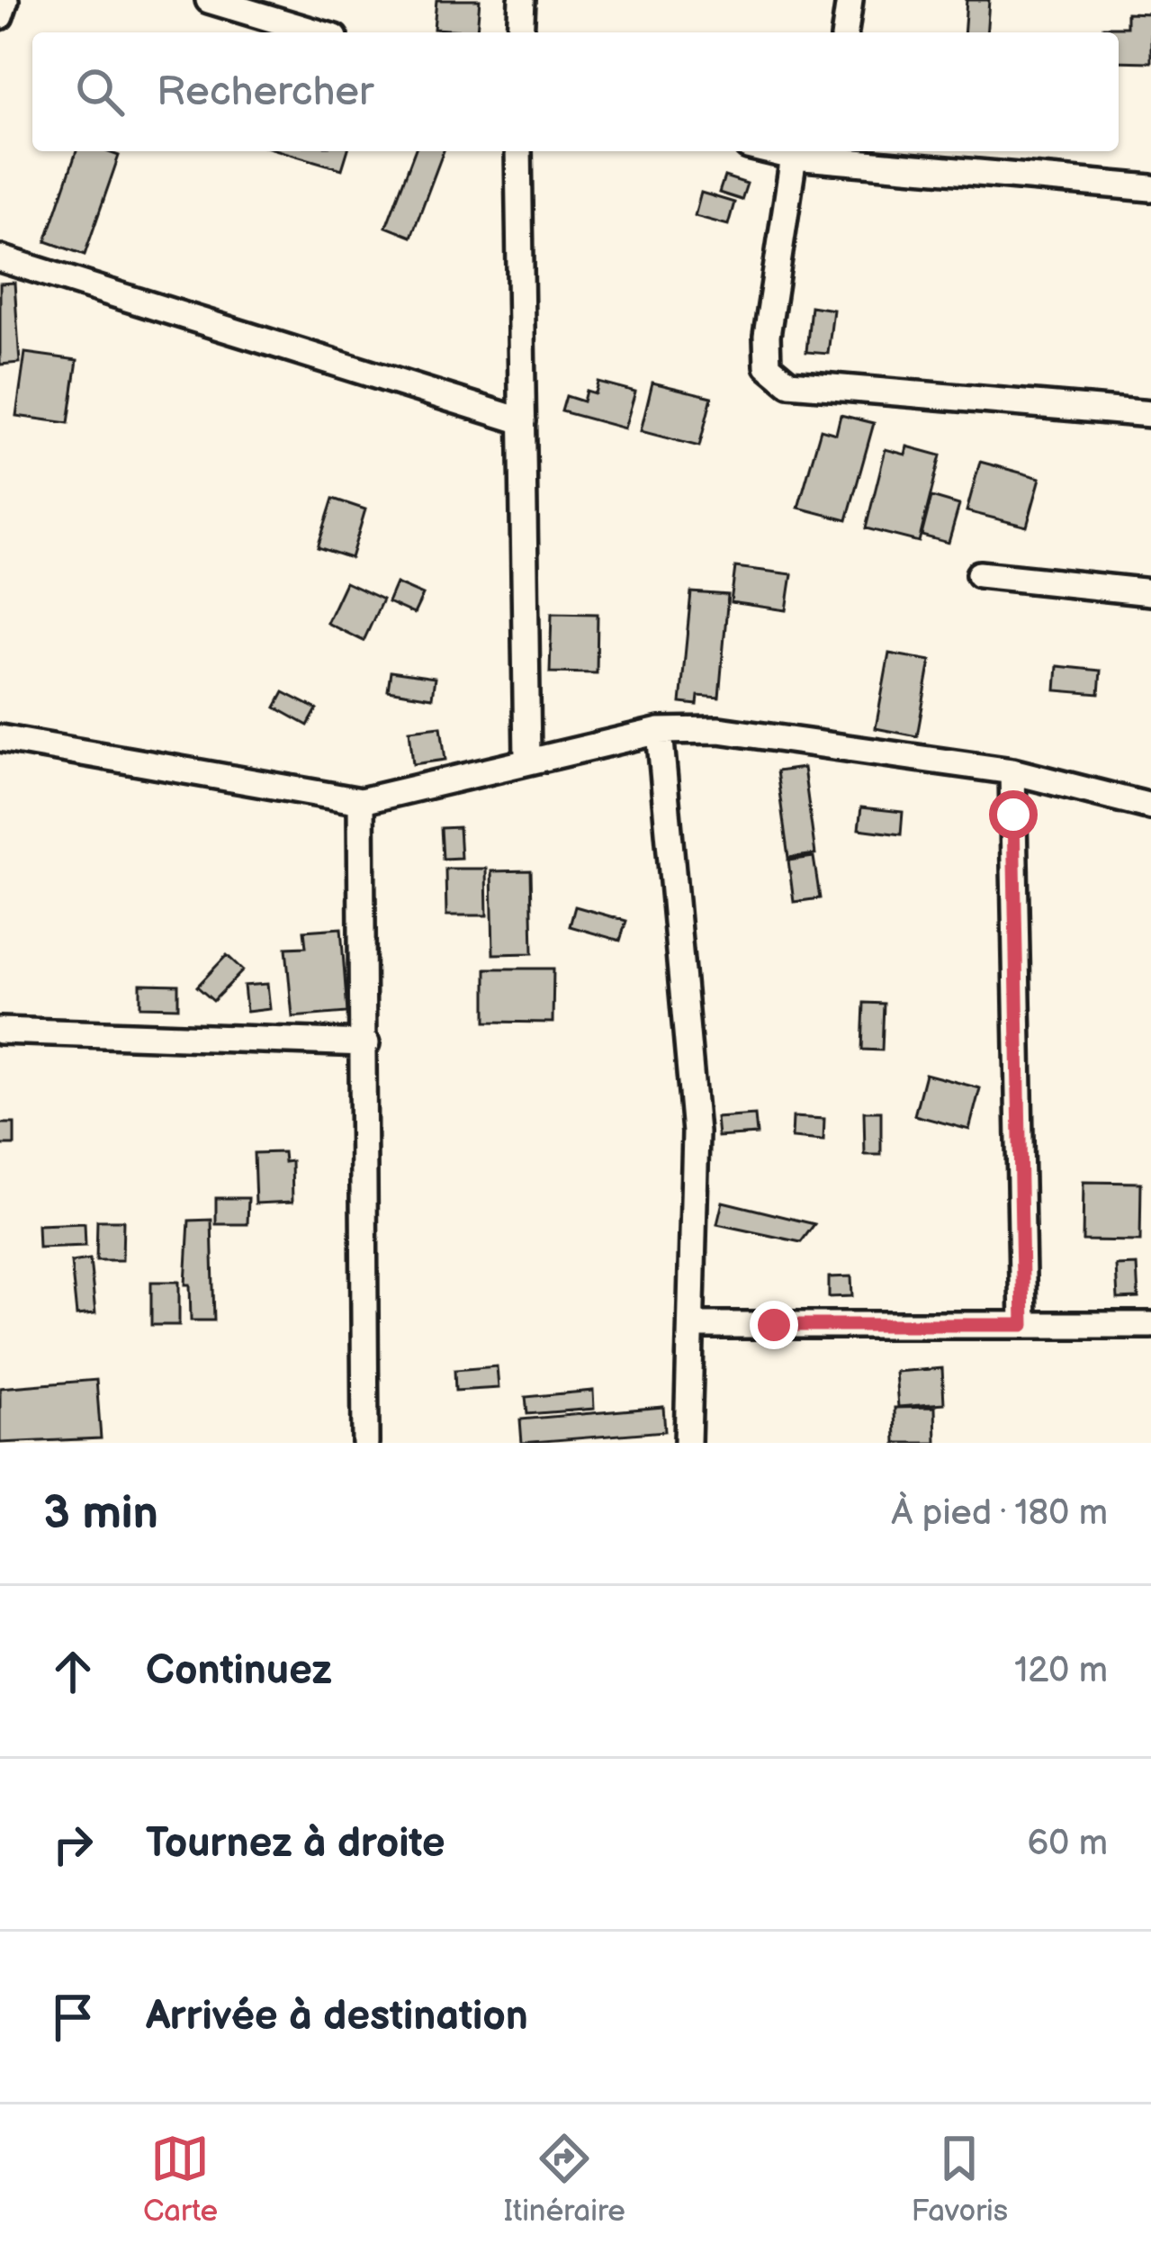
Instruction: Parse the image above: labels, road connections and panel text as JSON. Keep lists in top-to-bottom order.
{
  "page": {
    "search": "Rechercher",
    "heading": ["3 min", "À pied · 180 m"],
    "list": [
      ["Continuez", "120 m"],
      ["Tournez à droite", "60 m"],
      "Arrivée à destination"
    ],
    "nav": ["Carte", "Itinéraire", "Favoris"]
  }
}
